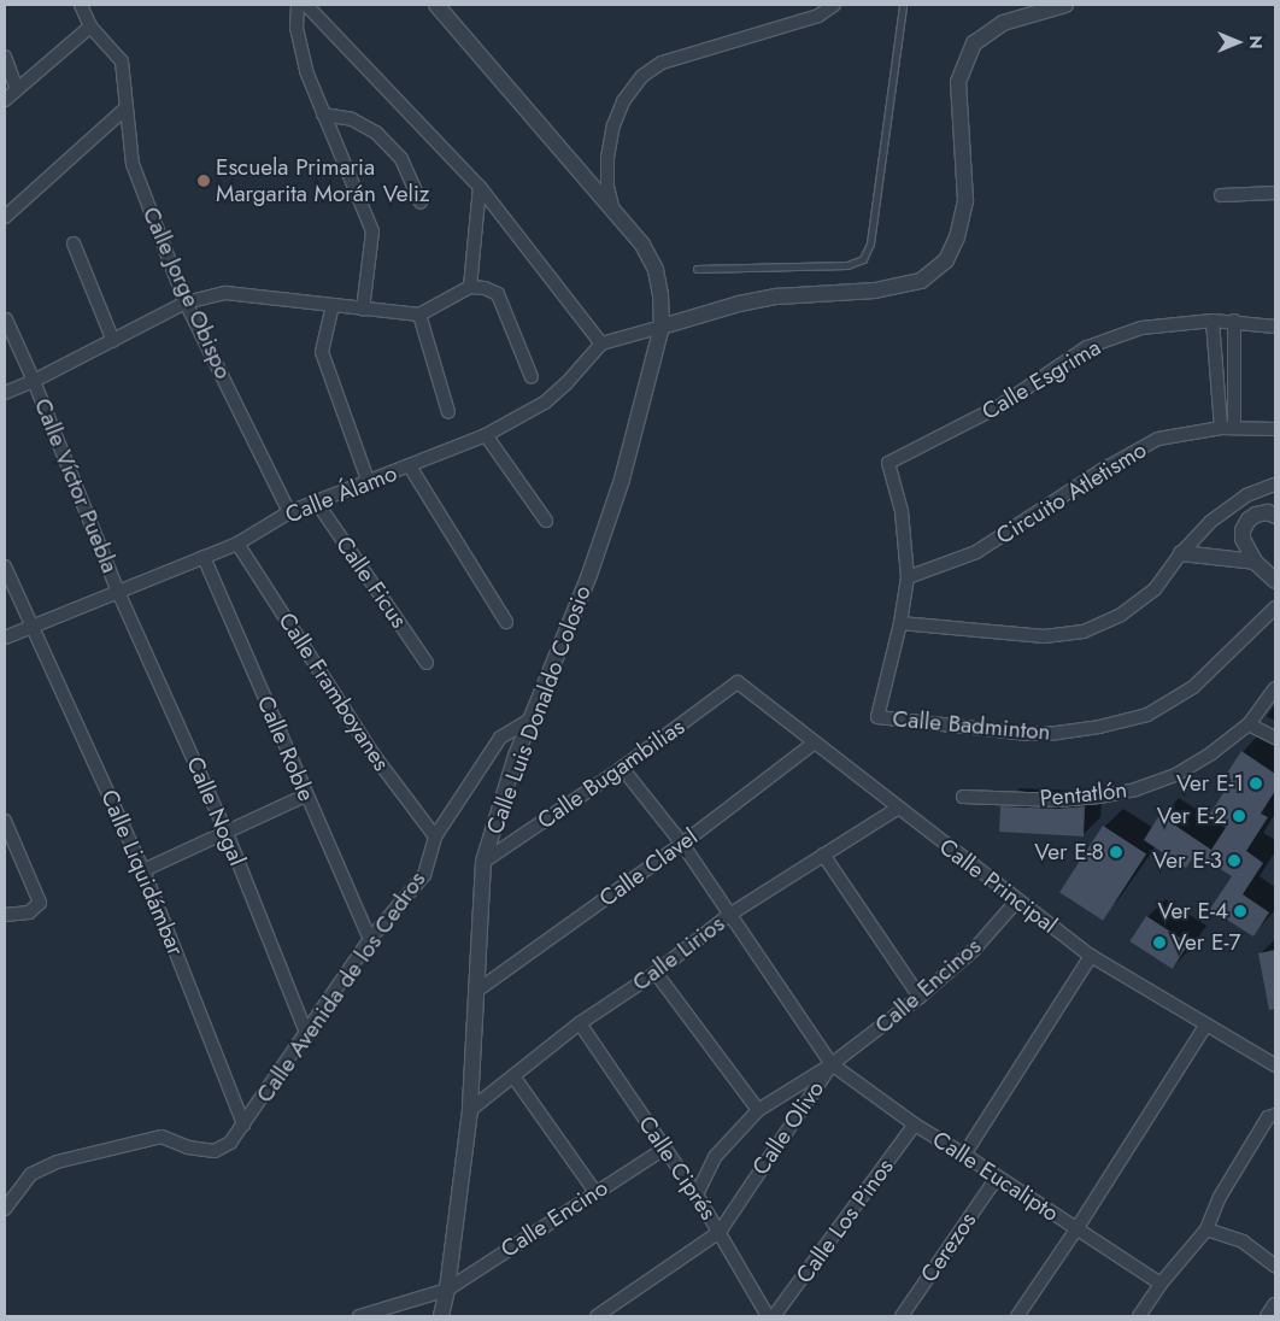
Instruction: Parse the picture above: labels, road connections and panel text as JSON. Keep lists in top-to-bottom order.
{
  "streets": {
    "street": [
      "Calle Jorge Obispo",
      "Calle Esgrima",
      "Calle Víctor Puebla",
      "Circuito Atletismo",
      "Calle Álamo",
      "Calle Ficus",
      "Calle Framboyanes",
      "Calle Luis Donaldo Colosio",
      "Calle Badminton",
      "Calle Roble",
      "Calle Bugambilias",
      "Pentatlón",
      "Calle Nogal",
      "Calle Clavel",
      "Calle Liquidámbar",
      "Calle Principal",
      "Calle Lirios",
      "Calle Encinos",
      "Calle Avenida de los Cedros",
      "Calle Olivo",
      "Calle Ciprés",
      "Calle Eucalipto",
      "Calle Encino",
      "Calle Los Pinos",
      "Cerezos"
    ]
  },
  "crossings": [
    ["Calle Jorge Obispo", "Calle Álamo"],
    ["Calle Esgrima", "Circuito Atletismo"],
    ["Calle Víctor Puebla", "Calle Álamo"],
    ["Calle Víctor Puebla", "Calle Nogal"],
    ["Calle Álamo", "Calle Ficus"],
    ["Calle Álamo", "Calle Framboyanes"],
    ["Calle Álamo", "Calle Roble"],
    ["Calle Álamo", "Calle Nogal"],
    ["Calle Álamo", "Calle Liquidámbar"],
    ["Calle Framboyanes", "Calle Avenida de los Cedros"],
    ["Calle Luis Donaldo Colosio", "Calle Bugambilias"],
    ["Calle Luis Donaldo Colosio", "Calle Clavel"],
    ["Calle Luis Donaldo Colosio", "Calle Lirios"],
    ["Calle Luis Donaldo Colosio", "Calle Avenida de los Cedros"],
    ["Calle Luis Donaldo Colosio", "Calle Encino"],
    ["Calle Roble", "Calle Avenida de los Cedros"],
    ["Calle Bugambilias", "Calle Principal"],
    ["Calle Bugambilias", "Calle Eucalipto"],
    ["Calle Nogal", "Calle Avenida de los Cedros"],
    ["Calle Clavel", "Calle Principal"],
    ["Calle Clavel", "Calle Eucalipto"],
    ["Calle Liquidámbar", "Calle Avenida de los Cedros"],
    ["Calle Principal", "Calle Lirios"],
    ["Calle Principal", "Calle Encinos"],
    ["Calle Lirios", "Calle Ciprés"],
    ["Calle Lirios", "Calle Eucalipto"],
    ["Calle Encinos", "Calle Olivo"],
    ["Calle Encinos", "Calle Eucalipto"],
    ["Calle Olivo", "Calle Ciprés"],
    ["Calle Olivo", "Calle Eucalipto"],
    ["Calle Ciprés", "Calle Encino"],
    ["Calle Eucalipto", "Calle Los Pinos"],
    ["Calle Eucalipto", "Cerezos"]
  ],
  "places": [
    "Escuela Primaria Margarita Morán Veliz",
    "Ver E-1",
    "Ver E-2",
    "Ver E-8",
    "Ver E-3",
    "Ver E-4",
    "Ver E-7"
  ],
  "north": "right"
}
